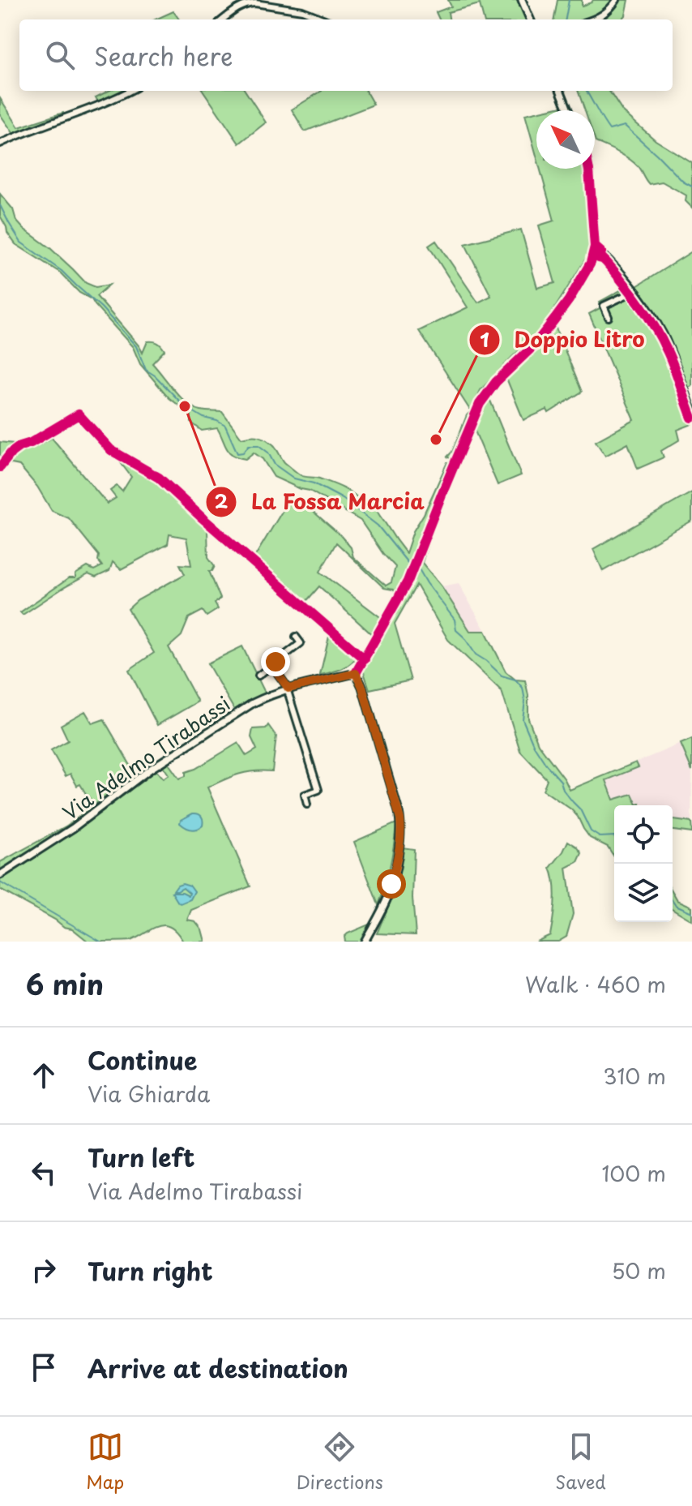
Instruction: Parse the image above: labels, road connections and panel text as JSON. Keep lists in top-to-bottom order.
{
  "streets": {
    "street": ["Via Adelmo Tirabassi"]
  },
  "places": ["La Fossa Marcia", "Doppio Litro"],
  "north": "top left",
  "page": {
    "search": "Search here",
    "heading": ["6 min", "Walk · 460 m"],
    "list": [
      ["Continue", "Via Ghiarda", "310 m"],
      ["Turn left", "Via Adelmo Tirabassi", "100 m"],
      ["Turn right", "50 m"],
      "Arrive at destination"
    ],
    "nav": ["Map", "Directions", "Saved"]
  }
}
